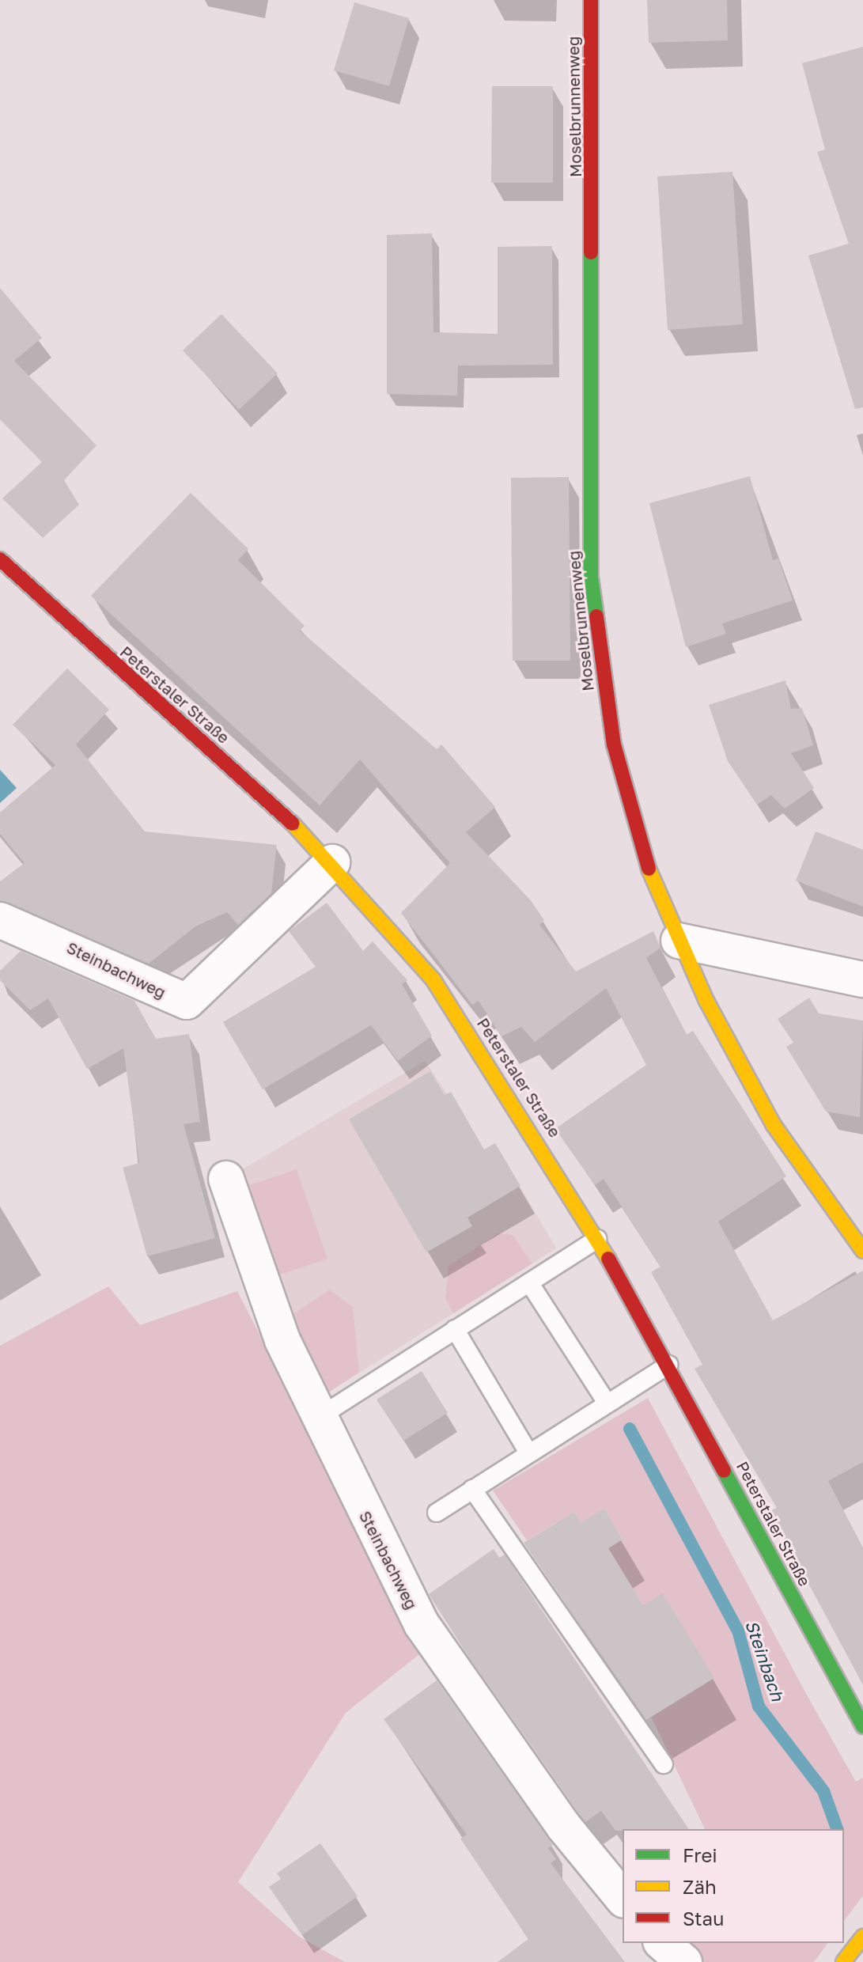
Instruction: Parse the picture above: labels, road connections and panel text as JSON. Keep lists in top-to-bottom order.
{
  "streets": {
    "main road": ["Moselbrunnenweg", "Peterstaler Straße"],
    "street": ["Steinbachweg"]
  },
  "crossings": [
    ["Peterstaler Straße", "Steinbachweg"]
  ],
  "water": ["Steinbach"],
  "legend": ["Frei", "Zäh", "Stau"]
}
